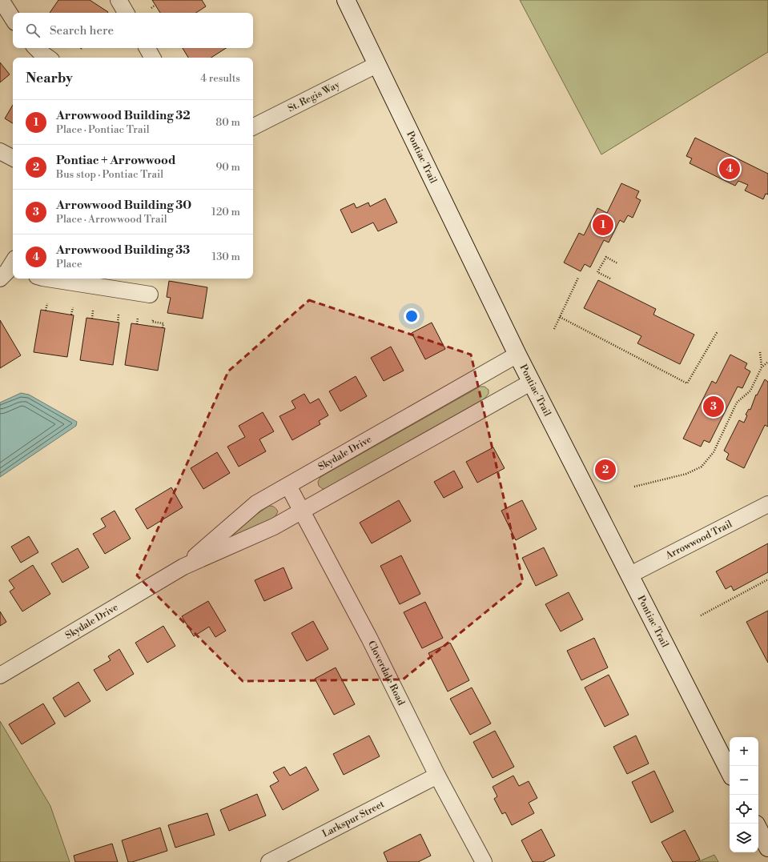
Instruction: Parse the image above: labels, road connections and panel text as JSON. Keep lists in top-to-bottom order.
{
  "streets": {
    "main road": ["Pontiac Trail"],
    "street": [
      "St. Regis Way",
      "Skydale Drive",
      "Arrowwood Trail",
      "Cloverdale Road",
      "Larkspur Street"
    ]
  },
  "crossings": [
    ["St. Regis Way", "Pontiac Trail"],
    ["Pontiac Trail", "Skydale Drive"],
    ["Pontiac Trail", "Arrowwood Trail"],
    ["Skydale Drive", "Cloverdale Road"],
    ["Cloverdale Road", "Larkspur Street"]
  ],
  "page": {
    "search": "Search here",
    "heading": ["Nearby", "4 results"],
    "list": [
      {
        "mark": "1",
        "name": "Arrowwood Building 32",
        "note": "Place · Pontiac Trail",
        "value": "80 m"
      },
      {
        "mark": "2",
        "name": "Pontiac + Arrowwood",
        "note": "Bus stop · Pontiac Trail",
        "value": "90 m"
      },
      {
        "mark": "3",
        "name": "Arrowwood Building 30",
        "note": "Place · Arrowwood Trail",
        "value": "120 m"
      },
      {
        "mark": "4",
        "name": "Arrowwood Building 33",
        "note": "Place",
        "value": "130 m"
      }
    ],
    "pins": [
      "4",
      "1",
      "3",
      "2"
    ],
    "map_buttons": ["+", "−"]
  }
}
